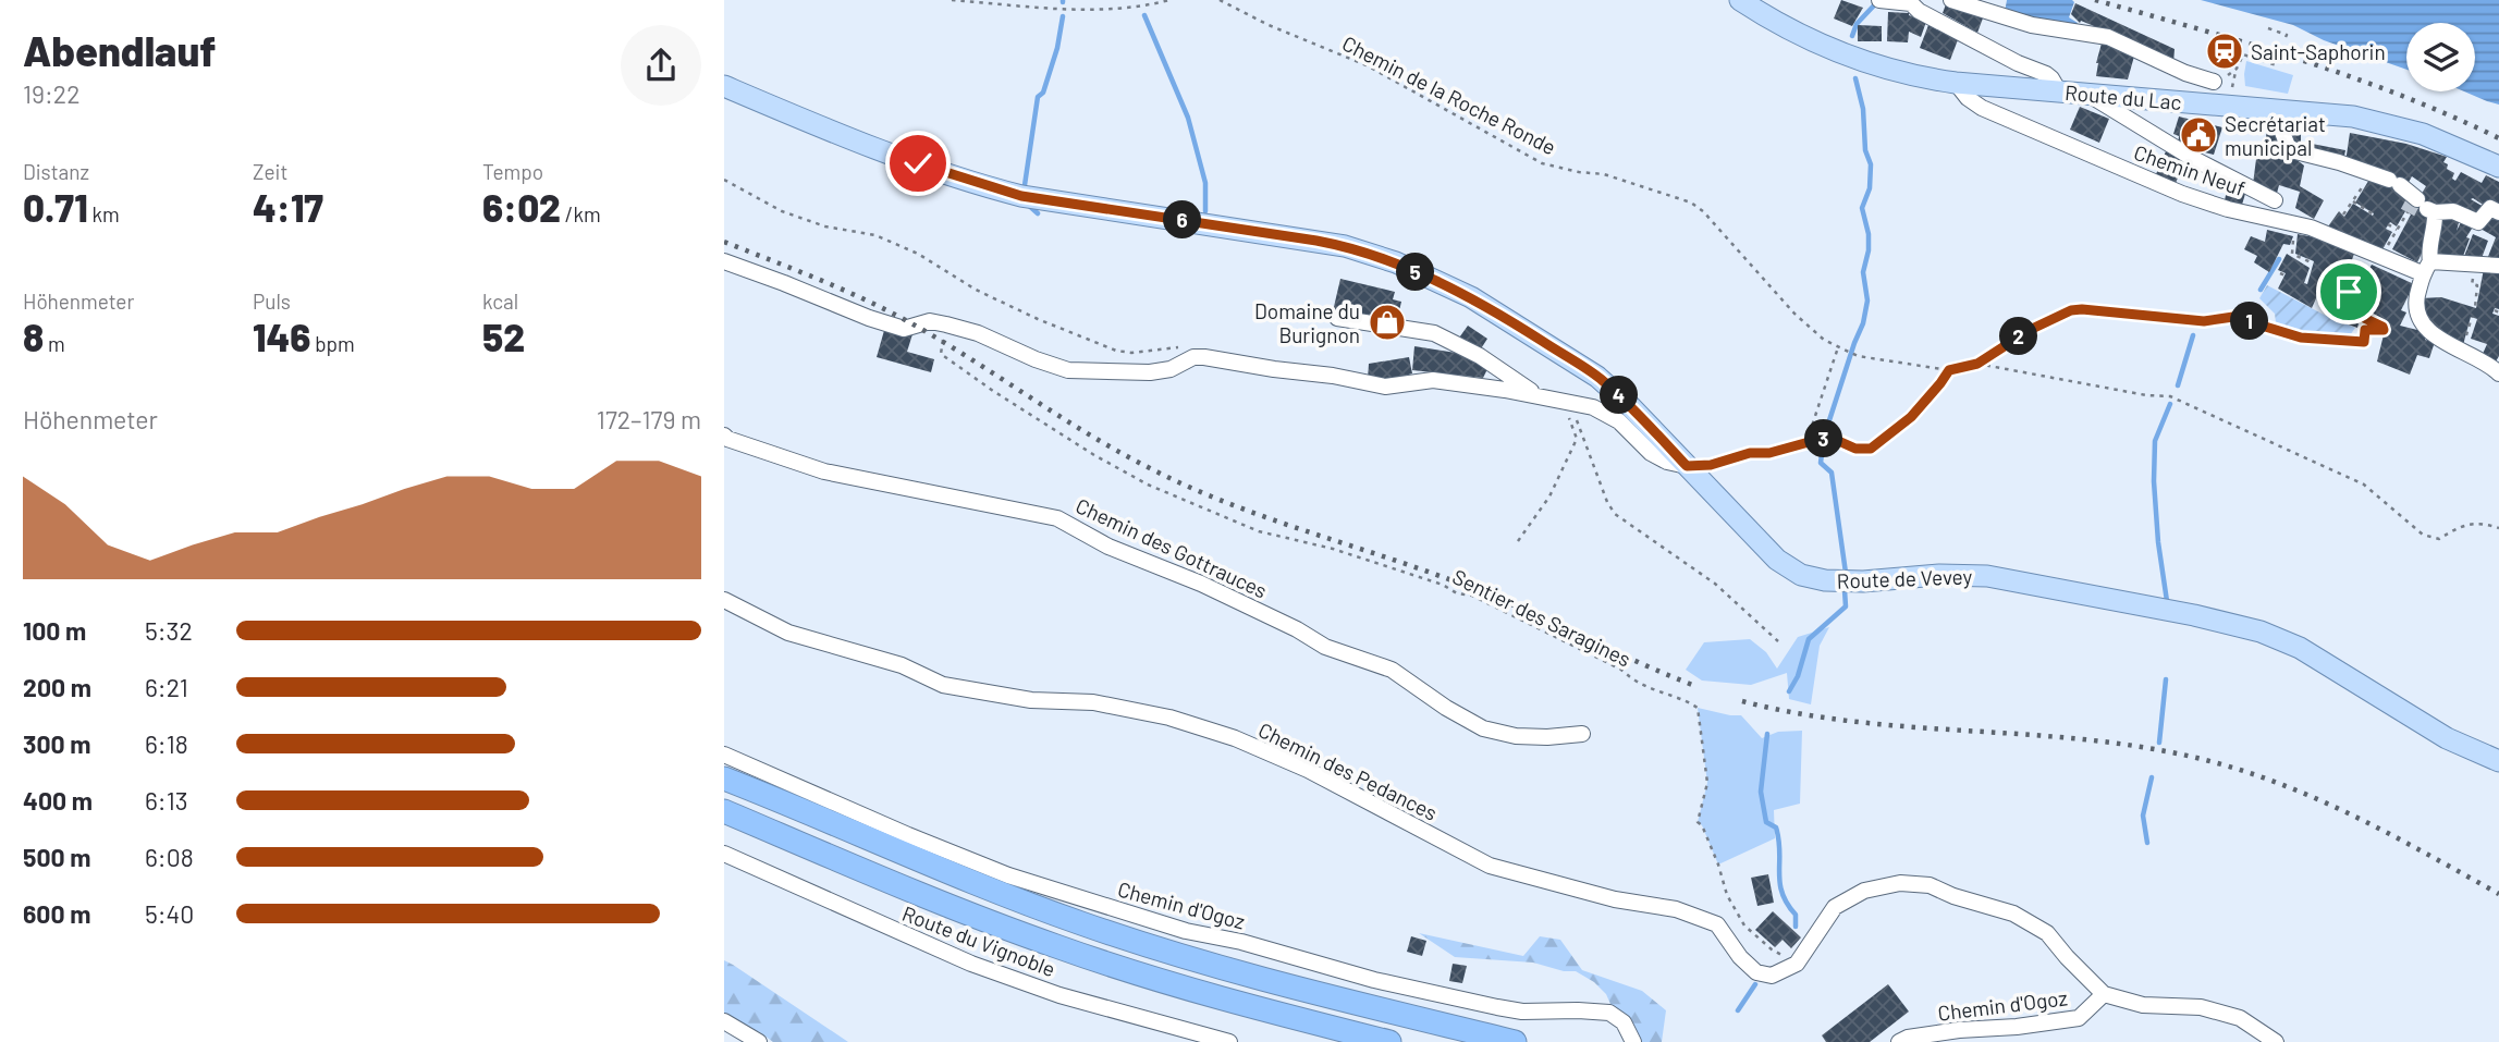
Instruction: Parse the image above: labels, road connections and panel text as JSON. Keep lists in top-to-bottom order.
{
  "streets": {
    "main road": ["Route du Lac", "Route de Vevey"],
    "street": [
      "Chemin Neuf",
      "Chemin des Gottrauces",
      "Chemin des Pedances",
      "Chemin d'Ogoz",
      "Route du Vignoble"
    ],
    "path": ["Chemin de la Roche Ronde", "Sentier des Saragines"]
  },
  "crossings": [
    ["Route du Lac", "Chemin Neuf"],
    ["Sentier des Saragines", "Chemin des Pedances"]
  ],
  "places": {
    "station": ["Saint-Saphorin"],
    "public building": ["Secrétariat municipal"],
    "shop": ["Domaine du Burignon"]
  },
  "page": {
    "heading": ["Abendlauf", "19:22"],
    "stats": [
      ["Distanz", "0.71 km"],
      ["Zeit", "4:17"],
      ["Tempo", "6:02 /km"],
      ["Höhenmeter", "8 m"],
      ["Puls", "146 bpm"],
      ["kcal", "52"]
    ],
    "pins": [
      "6",
      "5",
      "1",
      "2",
      "4",
      "3"
    ],
    "chart": ["Höhenmeter", "172–179 m"],
    "list": [
      {
        "name": "100 m",
        "note": "5:32"
      },
      {
        "name": "200 m",
        "note": "6:21"
      },
      {
        "name": "300 m",
        "note": "6:18"
      },
      {
        "name": "400 m",
        "note": "6:13"
      },
      {
        "name": "500 m",
        "note": "6:08"
      },
      {
        "name": "600 m",
        "note": "5:40"
      }
    ]
  }
}
